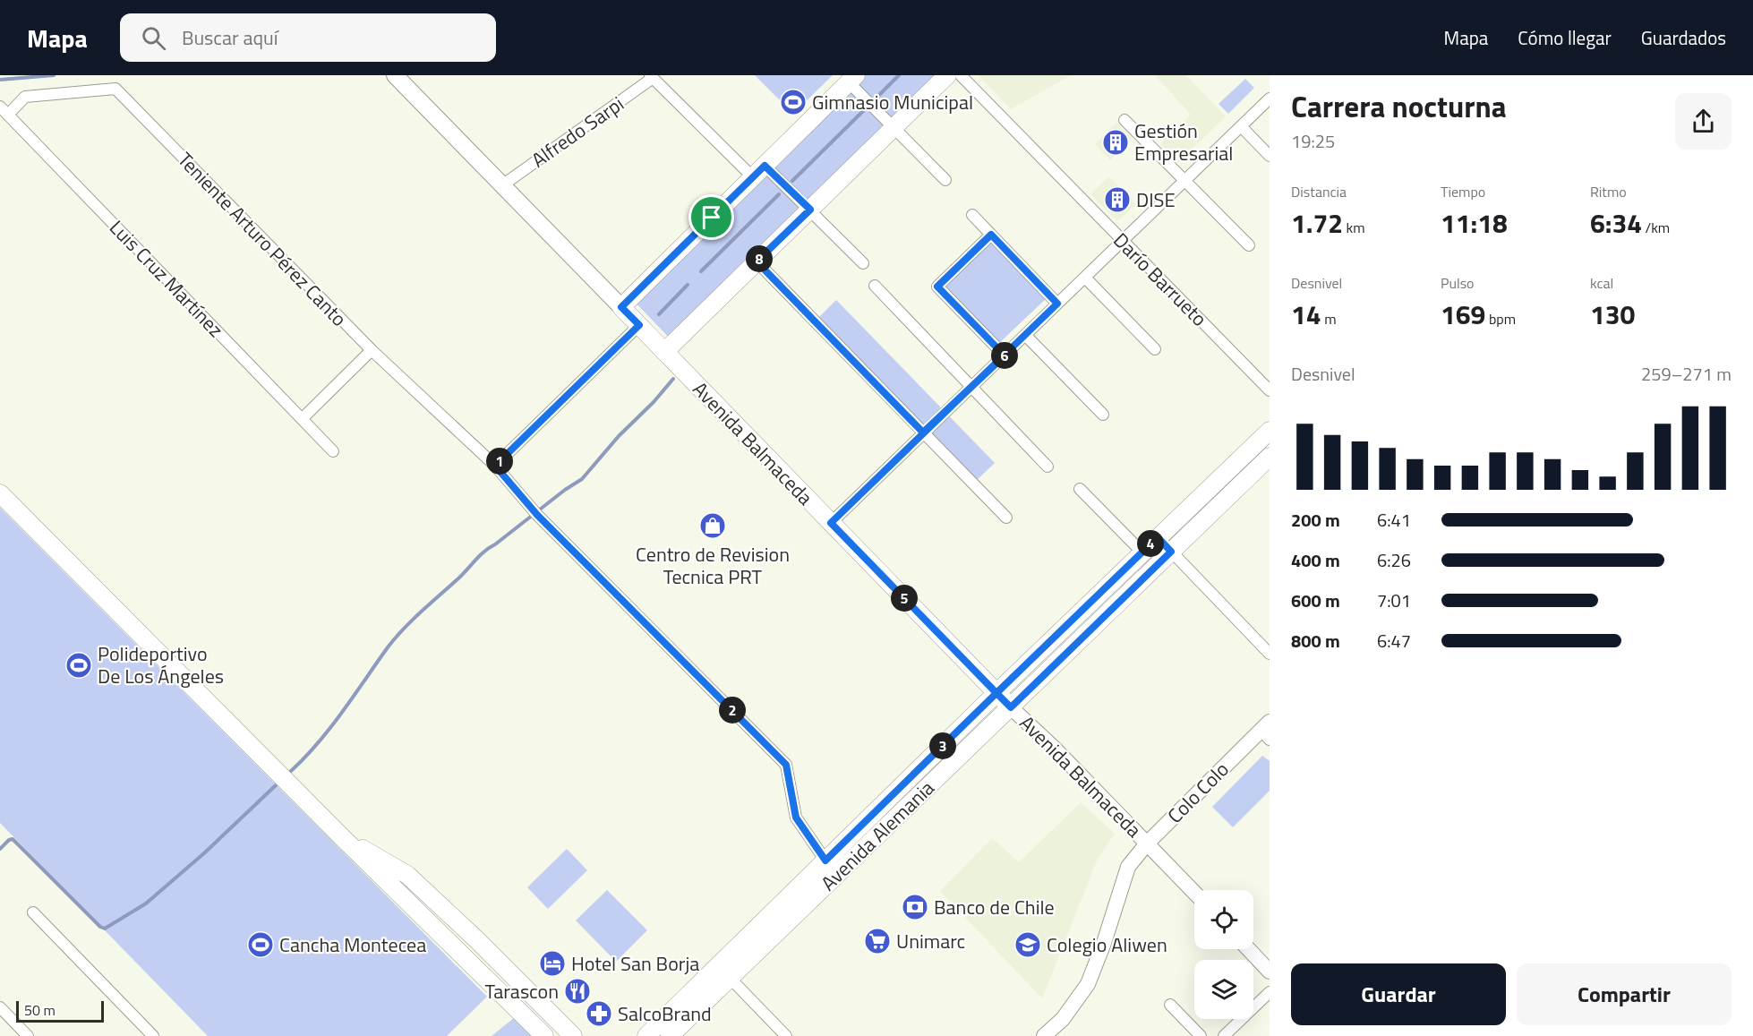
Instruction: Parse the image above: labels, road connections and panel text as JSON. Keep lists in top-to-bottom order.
{
  "streets": {
    "main road": ["Avenida Balmaceda", "Avenida Alemania"],
    "street": [
      "Alfredo Sarpi",
      "Teniente Arturo Pérez Canto",
      "Luis Cruz Martínez",
      "Darío Barrueto",
      "Colo Colo"
    ]
  },
  "crossings": [
    ["Alfredo Sarpi", "Avenida Balmaceda"],
    ["Teniente Arturo Pérez Canto", "Luis Cruz Martínez"],
    ["Teniente Arturo Pérez Canto", "Avenida Alemania"],
    ["Avenida Balmaceda", "Colo Colo"],
    ["Avenida Balmaceda", "Avenida Alemania"]
  ],
  "places": {
    "sports": ["Gimnasio Municipal", "Polideportivo De Los Ángeles", "Cancha Montecea"],
    "building": ["Gestión Empresarial", "DISE"],
    "shop": ["Centro de Revision Tecnica PRT"],
    "bank": ["Banco de Chile"],
    "supermarket": ["Unimarc"],
    "school or university": ["Colegio Aliwen"],
    "hotel": ["Hotel San Borja"],
    "restaurant": ["Tarascon"],
    "pharmacy": ["SalcoBrand"]
  },
  "scale_bar": "50 m",
  "page": {
    "header": "Mapa",
    "search": "Buscar aquí",
    "nav": ["Mapa", "Cómo llegar", "Guardados"],
    "heading": ["Carrera nocturna", "19:25"],
    "stats": [
      ["Distancia", "1.72 km"],
      ["Tiempo", "11:18"],
      ["Ritmo", "6:34 /km"],
      ["Desnivel", "14 m"],
      ["Pulso", "169 bpm"],
      ["kcal", "130"]
    ],
    "pins": [
      "8",
      "6",
      "1",
      "4",
      "5",
      "2",
      "3"
    ],
    "chart": ["Desnivel", "259–271 m"],
    "list": [
      {
        "name": "200 m",
        "note": "6:41"
      },
      {
        "name": "400 m",
        "note": "6:26"
      },
      {
        "name": "600 m",
        "note": "7:01"
      },
      {
        "name": "800 m",
        "note": "6:47"
      }
    ],
    "buttons": ["Guardar", "Compartir"],
    "scale": "50 m"
  }
}
